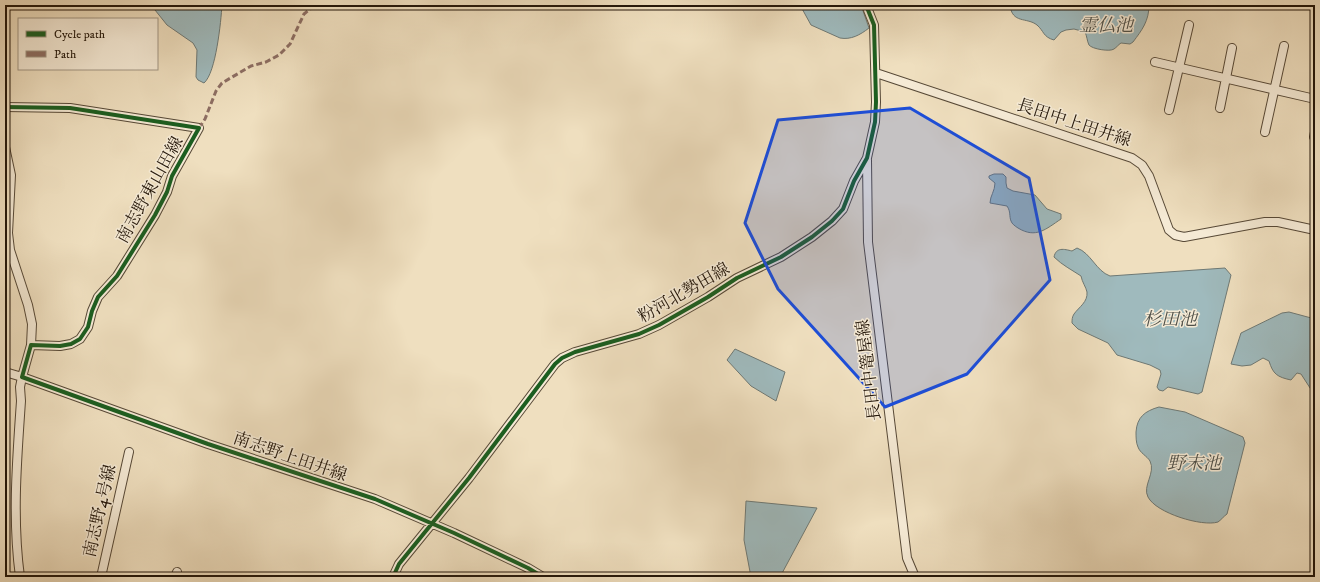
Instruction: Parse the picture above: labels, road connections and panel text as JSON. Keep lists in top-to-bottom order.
{
  "streets": {
    "street": [
      "長田中上田井線",
      "南志野東山田線",
      "粉河北勢田線",
      "長田中篭屋線",
      "南志野上田井線",
      "南志野4号線"
    ]
  },
  "crossings": [
    ["長田中上田井線", "粉河北勢田線"],
    ["粉河北勢田線", "長田中篭屋線"],
    ["粉河北勢田線", "南志野上田井線"]
  ],
  "water": ["霊仏池", "杉田池", "野末池"],
  "legend": ["Cycle path", "Path"]
}
